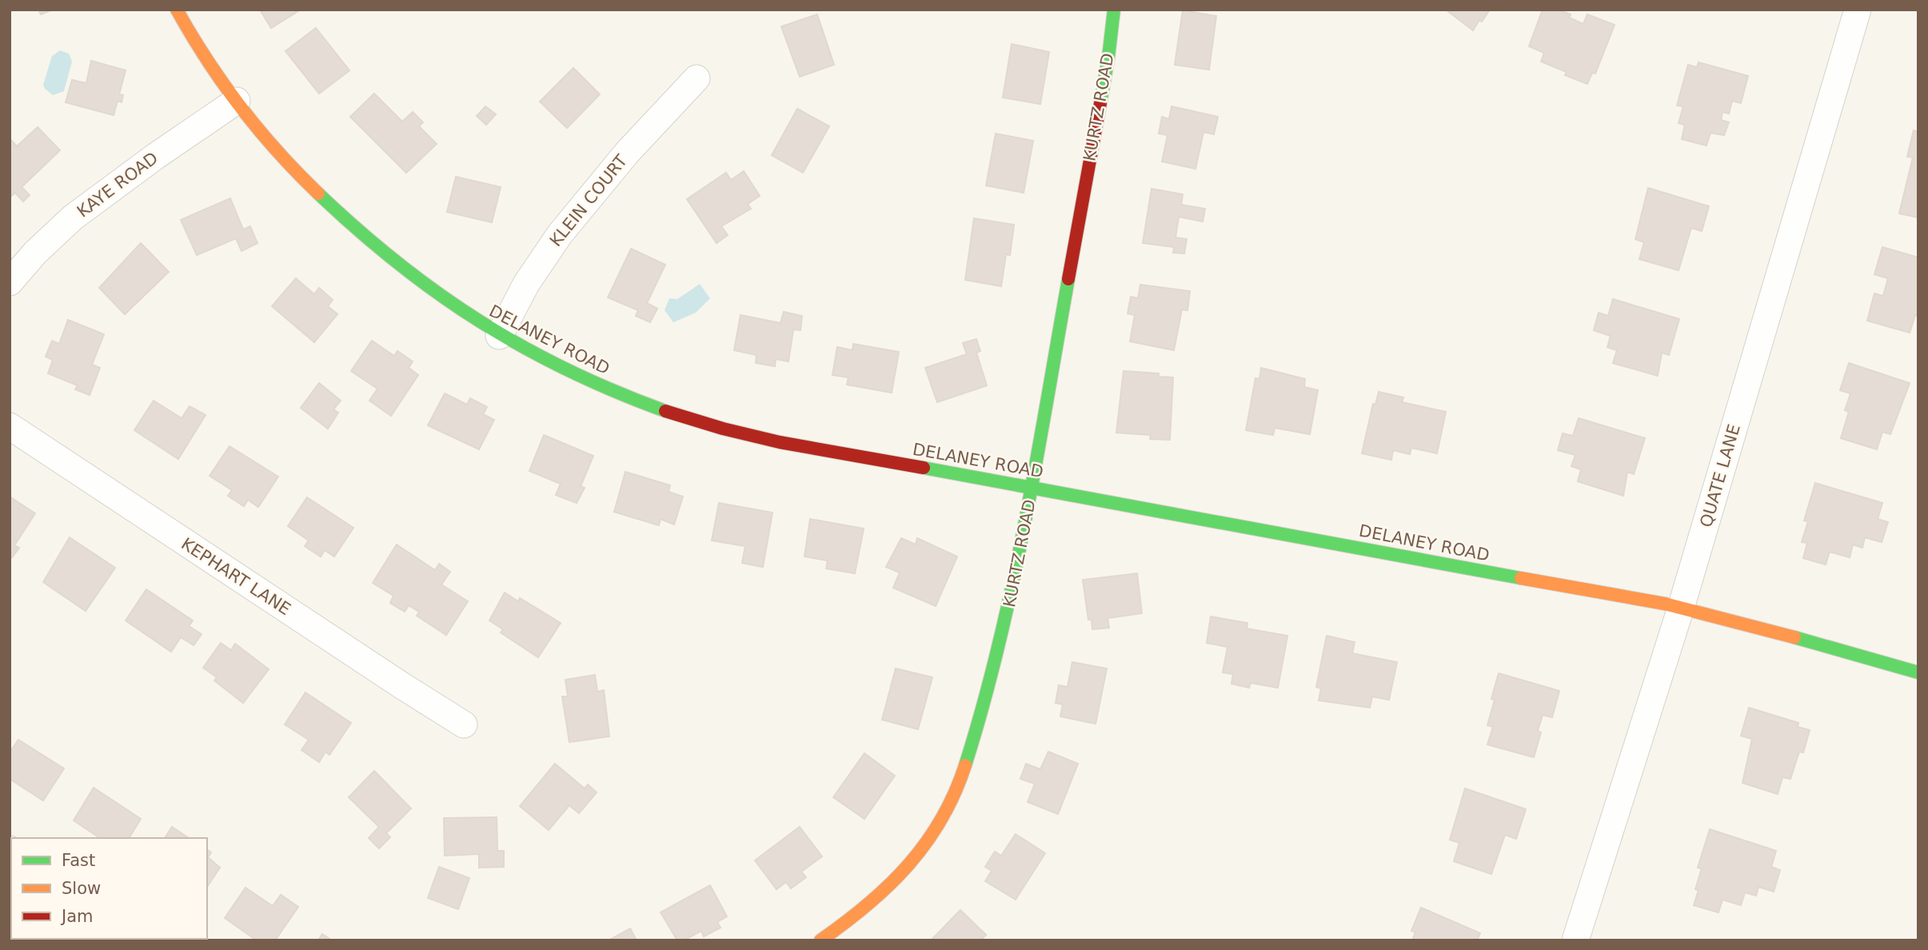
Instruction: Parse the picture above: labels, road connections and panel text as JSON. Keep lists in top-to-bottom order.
{
  "streets": {
    "street": [
      "KURTZ ROAD",
      "KAYE ROAD",
      "KLEIN COURT",
      "DELANEY ROAD",
      "QUATE LANE",
      "KEPHART LANE"
    ]
  },
  "crossings": [
    ["KURTZ ROAD", "DELANEY ROAD"],
    ["KAYE ROAD", "DELANEY ROAD"],
    ["KLEIN COURT", "DELANEY ROAD"],
    ["DELANEY ROAD", "QUATE LANE"]
  ],
  "legend": ["Fast", "Slow", "Jam"]
}
